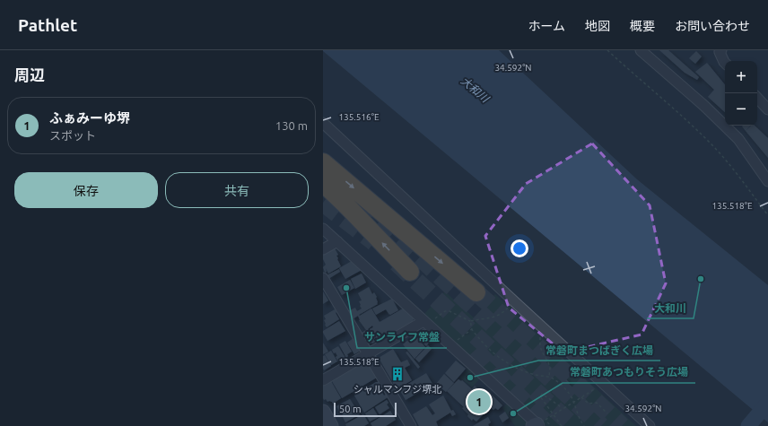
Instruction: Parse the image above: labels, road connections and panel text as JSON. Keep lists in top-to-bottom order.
{
  "water": ["大和川"],
  "places": {
    "other": [
      "大和川",
      "サンライフ常盤",
      "常磐町まつばぎく広場",
      "常磐町あつもりそう広場"
    ],
    "building": ["シャルマンフジ堺北"]
  },
  "scale_bar": "50 m",
  "page": {
    "header": "Pathlet",
    "nav": [
      "ホーム",
      "地図",
      "概要",
      "お問い合わせ"
    ],
    "heading": "周辺",
    "map_buttons": ["+", "−"],
    "list": [
      {
        "mark": "1",
        "name": "ふぁみーゆ堺",
        "note": "スポット",
        "value": "130 m"
      }
    ],
    "buttons": ["保存", "共有"],
    "pins": "1",
    "scale": "50 m"
  },
  "coordinates": ["34.592°N", "135.516°E", "135.518°E"]
}
